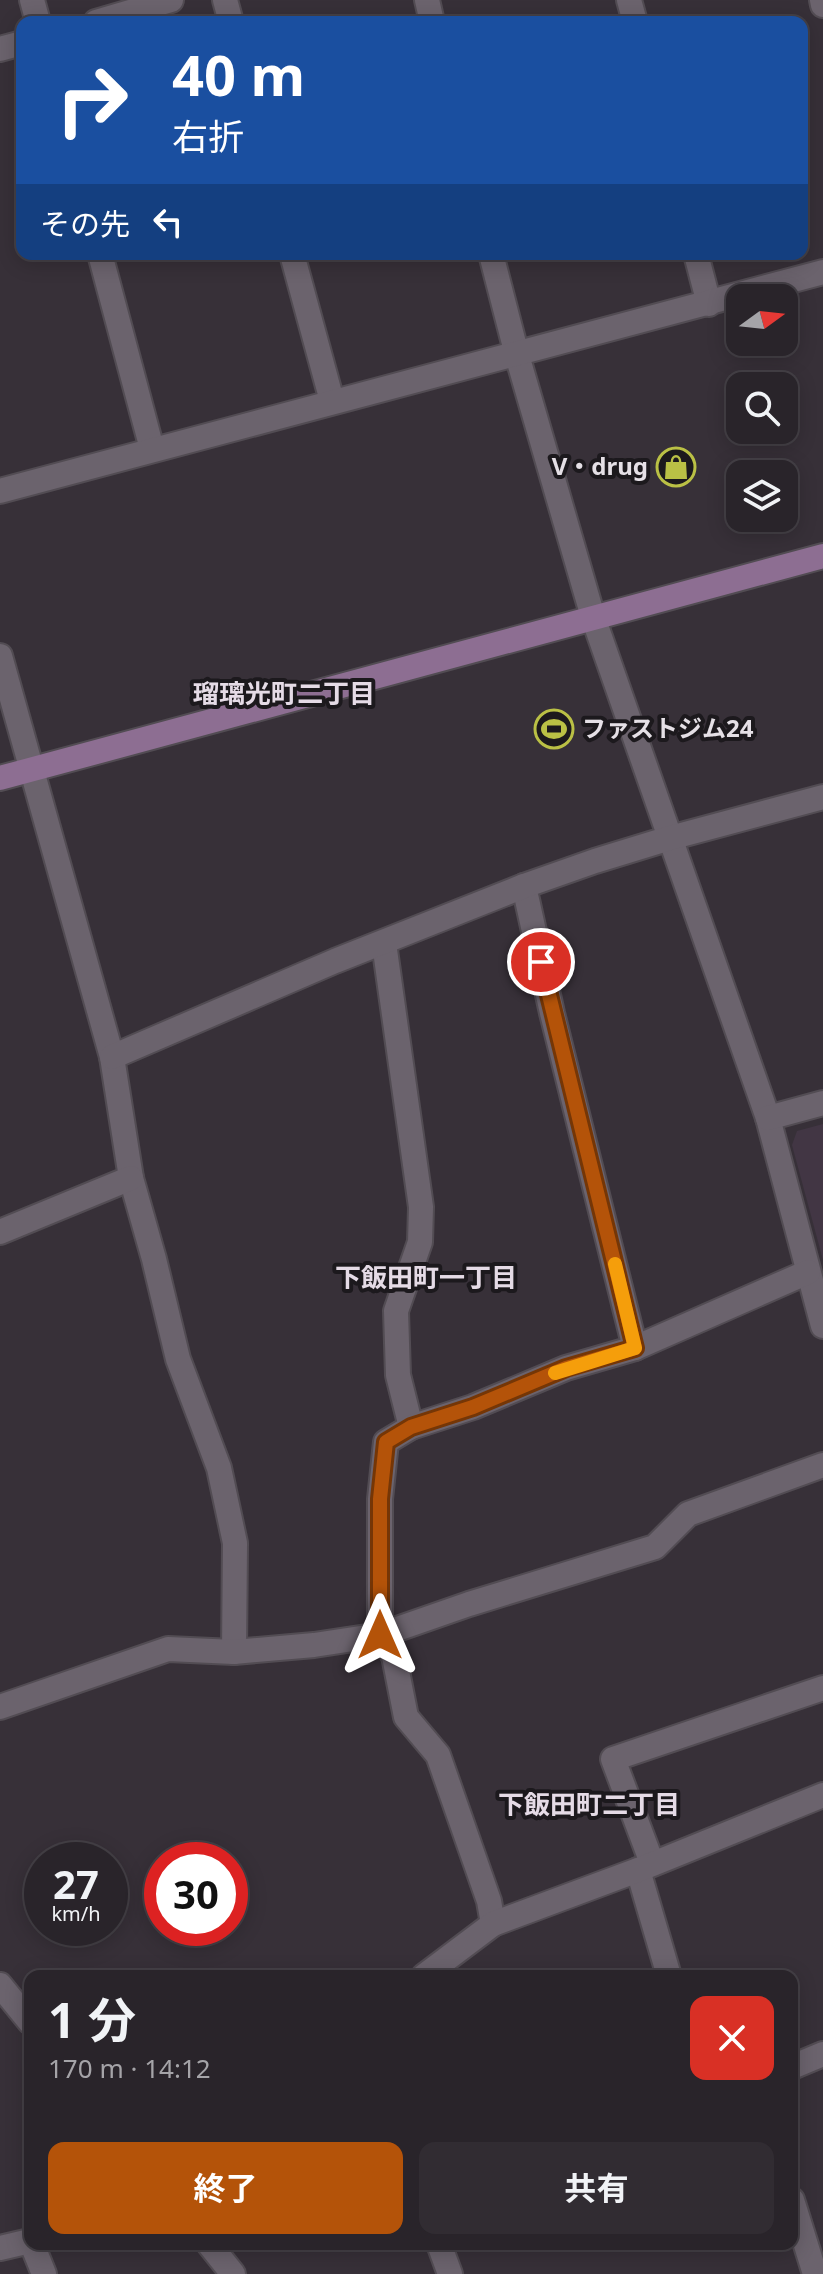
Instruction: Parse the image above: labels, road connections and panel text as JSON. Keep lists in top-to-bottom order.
{
  "districts": ["瑠璃光町二丁目", "下飯田町一丁目", "下飯田町二丁目"],
  "places": {
    "shop": ["V・drug"],
    "sports": ["ファストジム24"]
  },
  "north": "right",
  "page": {
    "turn": ["40 m", "右折"],
    "then": "その先",
    "speed": "27 km/h",
    "limit": "30",
    "heading": ["1 分", "170 m · 14:12"],
    "buttons": ["終了", "共有"]
  }
}
